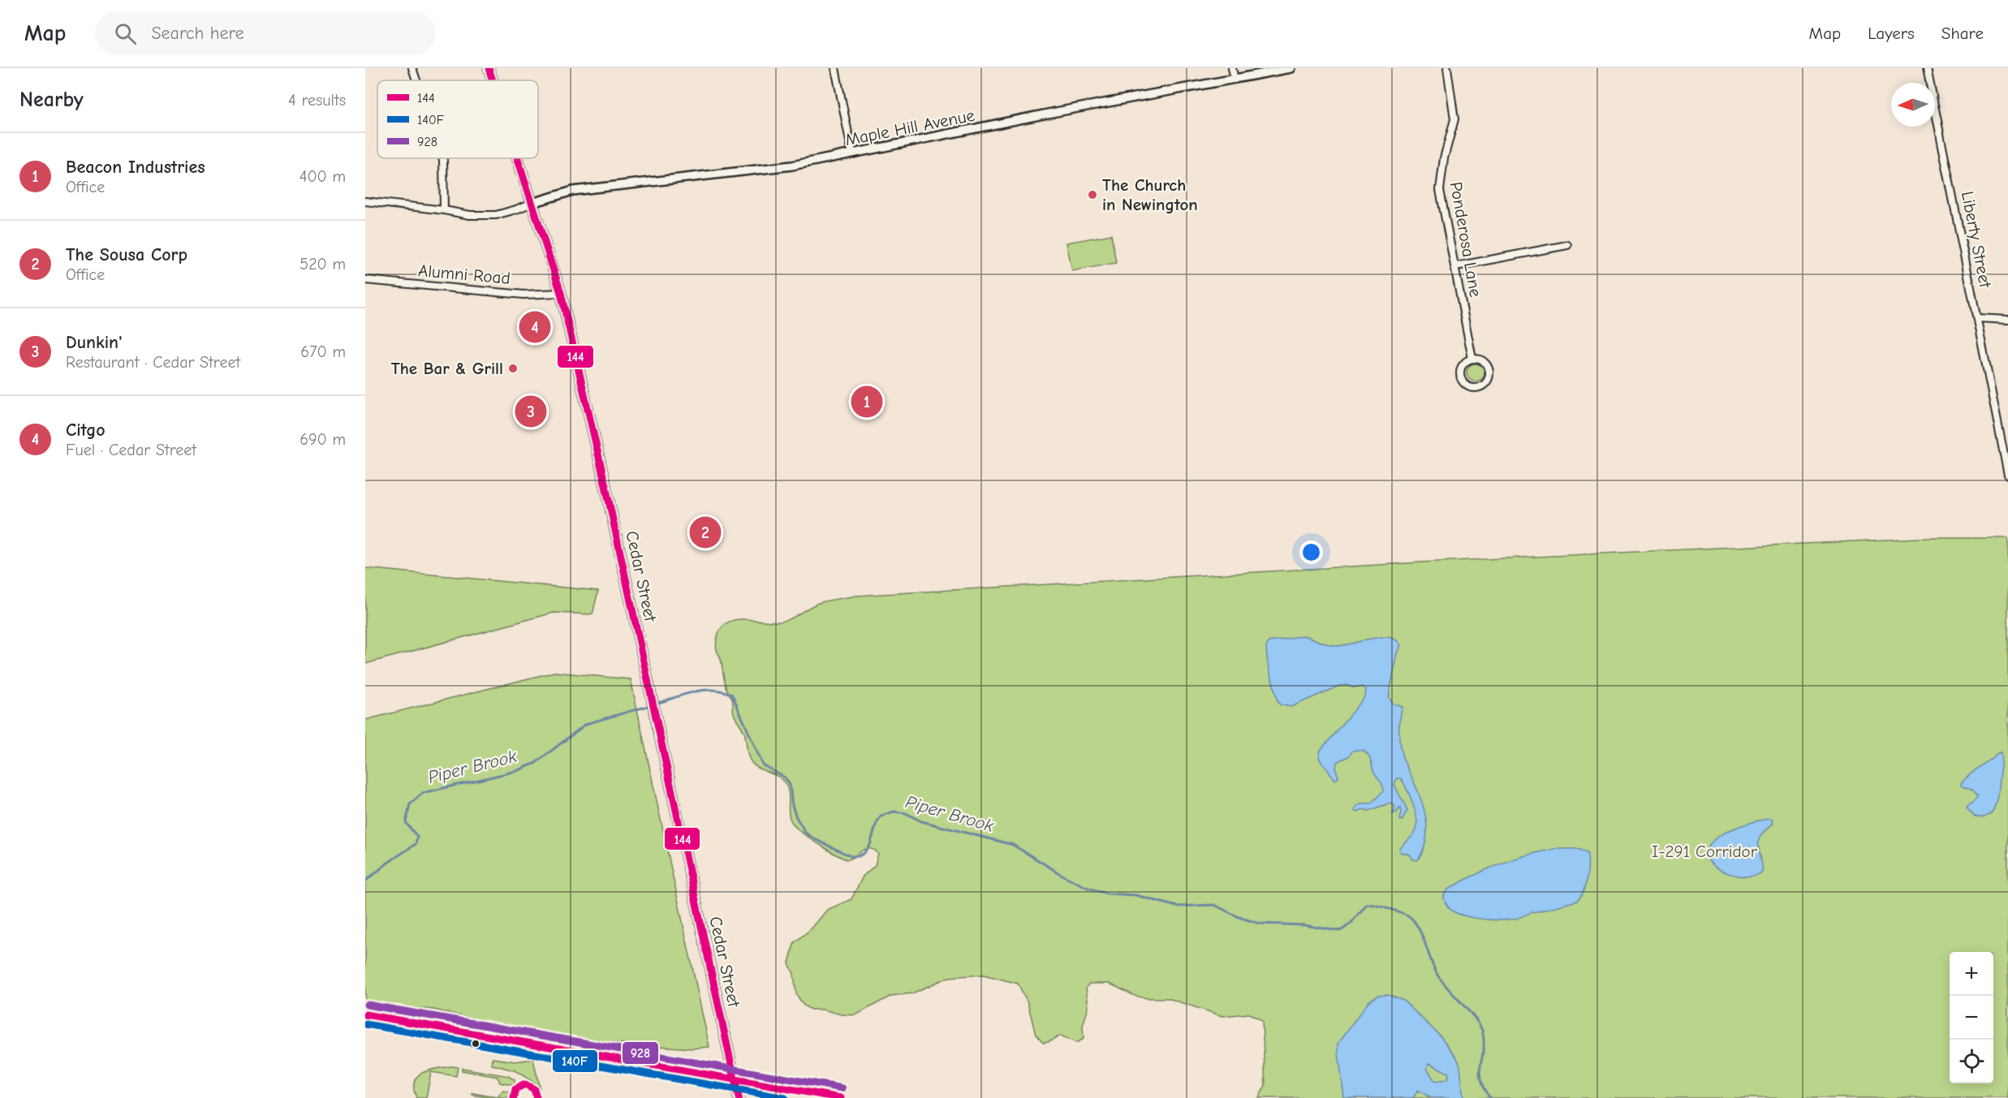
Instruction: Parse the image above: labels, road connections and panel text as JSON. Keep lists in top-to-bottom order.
{
  "streets": {
    "main road": ["Cedar Street"],
    "street": [
      "Maple Hill Avenue",
      "Ponderosa Lane",
      "Liberty Street",
      "Alumni Road"
    ]
  },
  "crossings": [
    ["Maple Hill Avenue", "Cedar Street"],
    ["Alumni Road", "Cedar Street"]
  ],
  "water": ["Piper Brook"],
  "parks": ["I-291 Corridor"],
  "places": ["The Church in Newington", "The Bar & Grill"],
  "lines": ["transit line 144", "transit line 928", "transit line 140F"],
  "legend": ["144", "140F", "928"],
  "north": "left",
  "page": {
    "header": "Map",
    "search": "Search here",
    "nav": ["Map", "Layers", "Share"],
    "heading": ["Nearby", "4 results"],
    "list": [
      {
        "mark": "1",
        "name": "Beacon Industries",
        "note": "Office",
        "value": "400 m"
      },
      {
        "mark": "2",
        "name": "The Sousa Corp",
        "note": "Office",
        "value": "520 m"
      },
      {
        "mark": "3",
        "name": "Dunkin'",
        "note": "Restaurant · Cedar Street",
        "value": "670 m"
      },
      {
        "mark": "4",
        "name": "Citgo",
        "note": "Fuel · Cedar Street",
        "value": "690 m"
      }
    ],
    "pins": [
      "4",
      "1",
      "3",
      "2"
    ],
    "map_buttons": ["+", "−"]
  }
}
